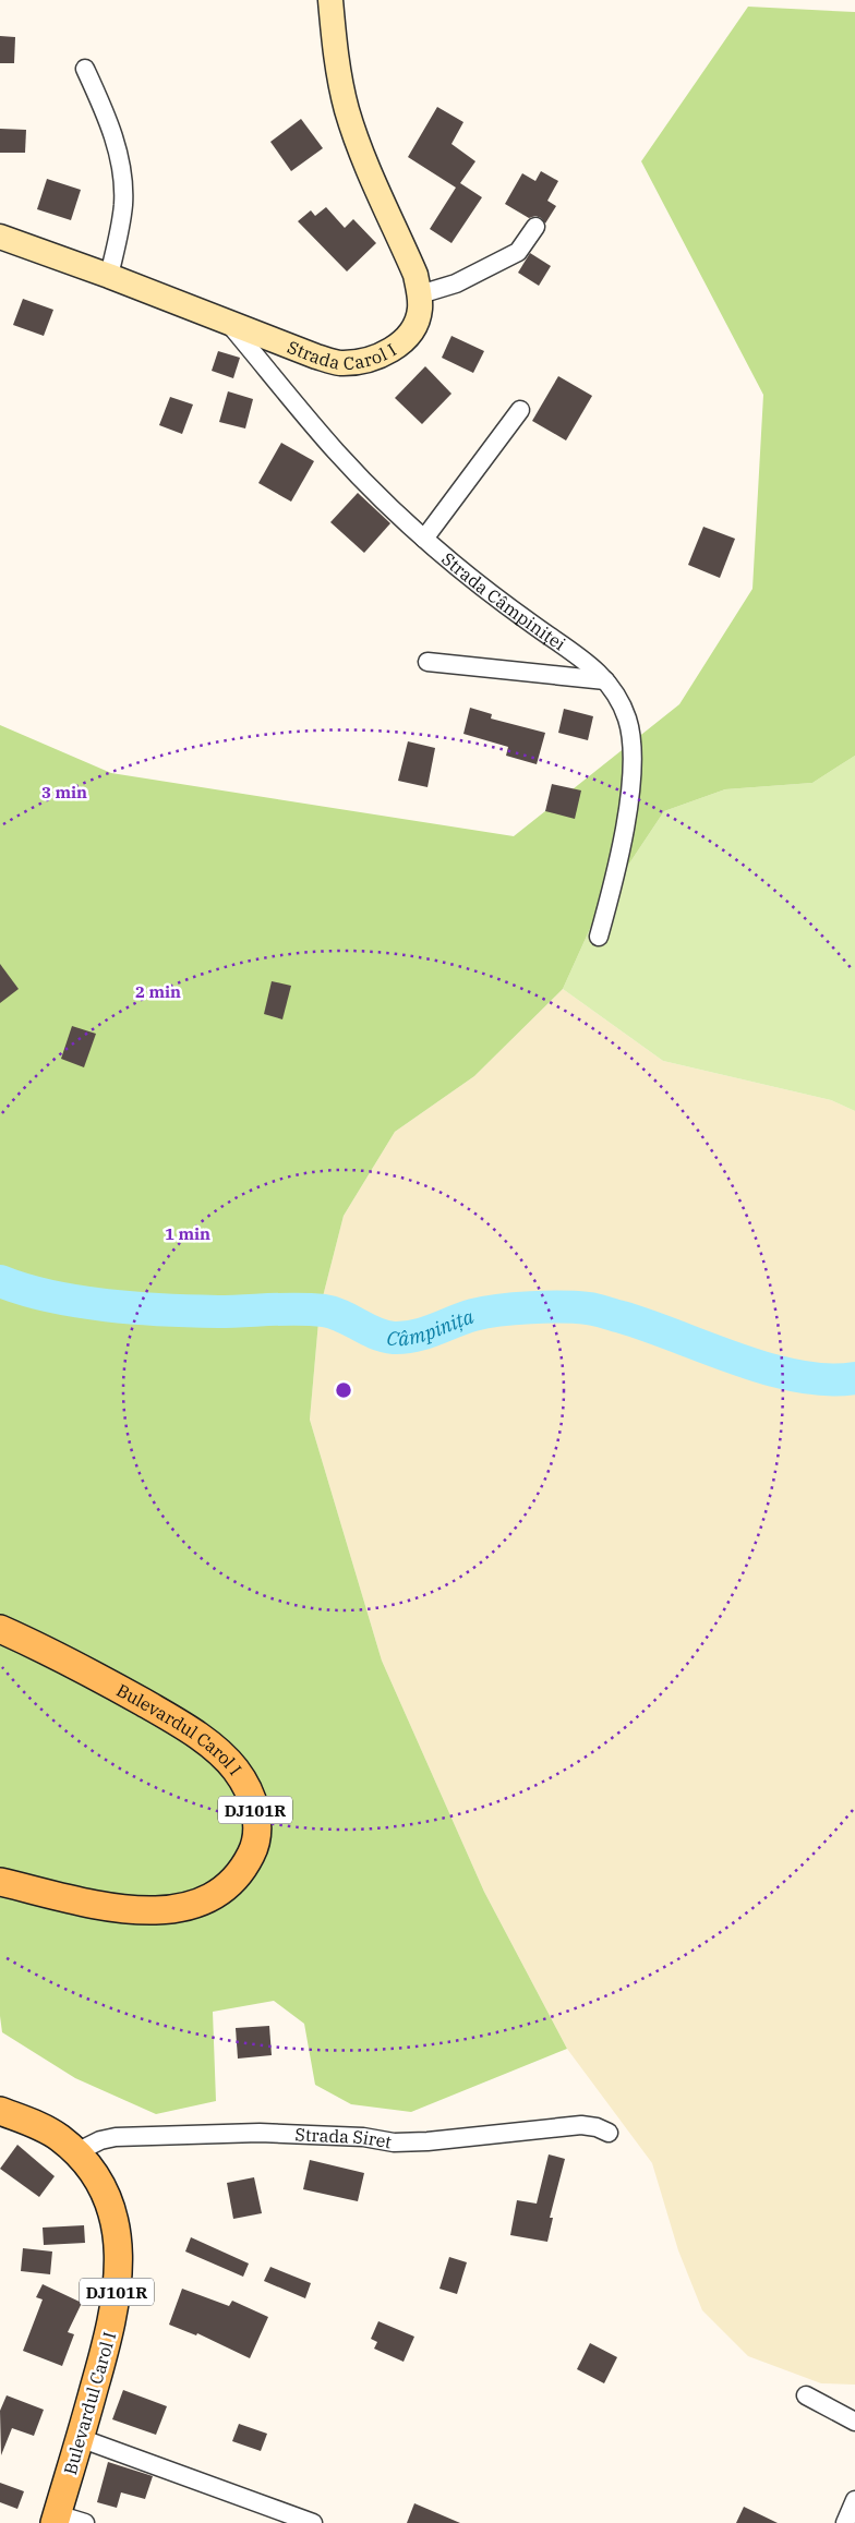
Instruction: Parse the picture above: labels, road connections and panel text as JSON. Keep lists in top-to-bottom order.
{
  "streets": {
    "main road": ["Strada Carol I", "Bulevardul Carol I", "DJ101R"],
    "street": ["Strada Câmpiniței", "Strada Siret"]
  },
  "crossings": [
    ["Strada Carol I", "Strada Câmpiniței"],
    ["Bulevardul Carol I", "Strada Siret"]
  ],
  "water": ["Câmpinița"],
  "rings": ["3 min", "2 min", "1 min"]
}
